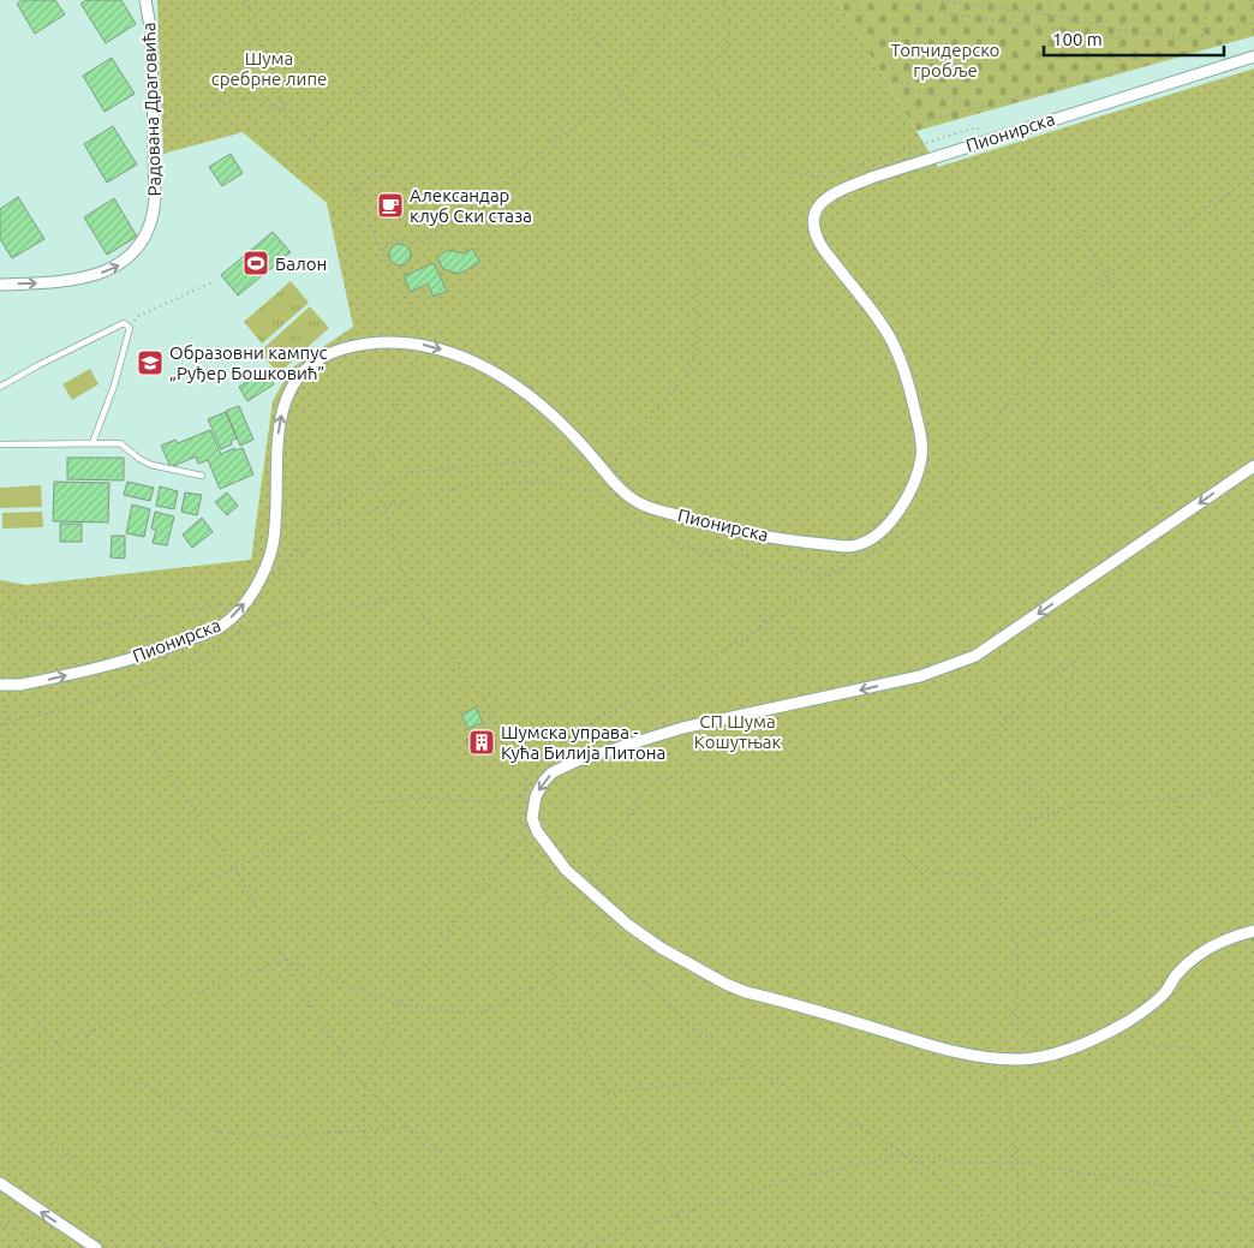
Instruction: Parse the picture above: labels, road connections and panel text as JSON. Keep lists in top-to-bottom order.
{
  "streets": {
    "street": ["Радована Драговића", "Пионирска"]
  },
  "one_way": ["Радована Драговића"],
  "parks": ["Топчидерско гробље", "Шума сребрне липе", "СП Шума Кошутњак"],
  "places": {
    "cafe": ["Александар клуб Ски стаза"],
    "sports": ["Балон"],
    "school or university": ["Образовни кампус „Руђер Бошковић”"],
    "building": ["Шумска управа - Кућа Билија Питона"]
  },
  "scale_bar": "100 m"
}
